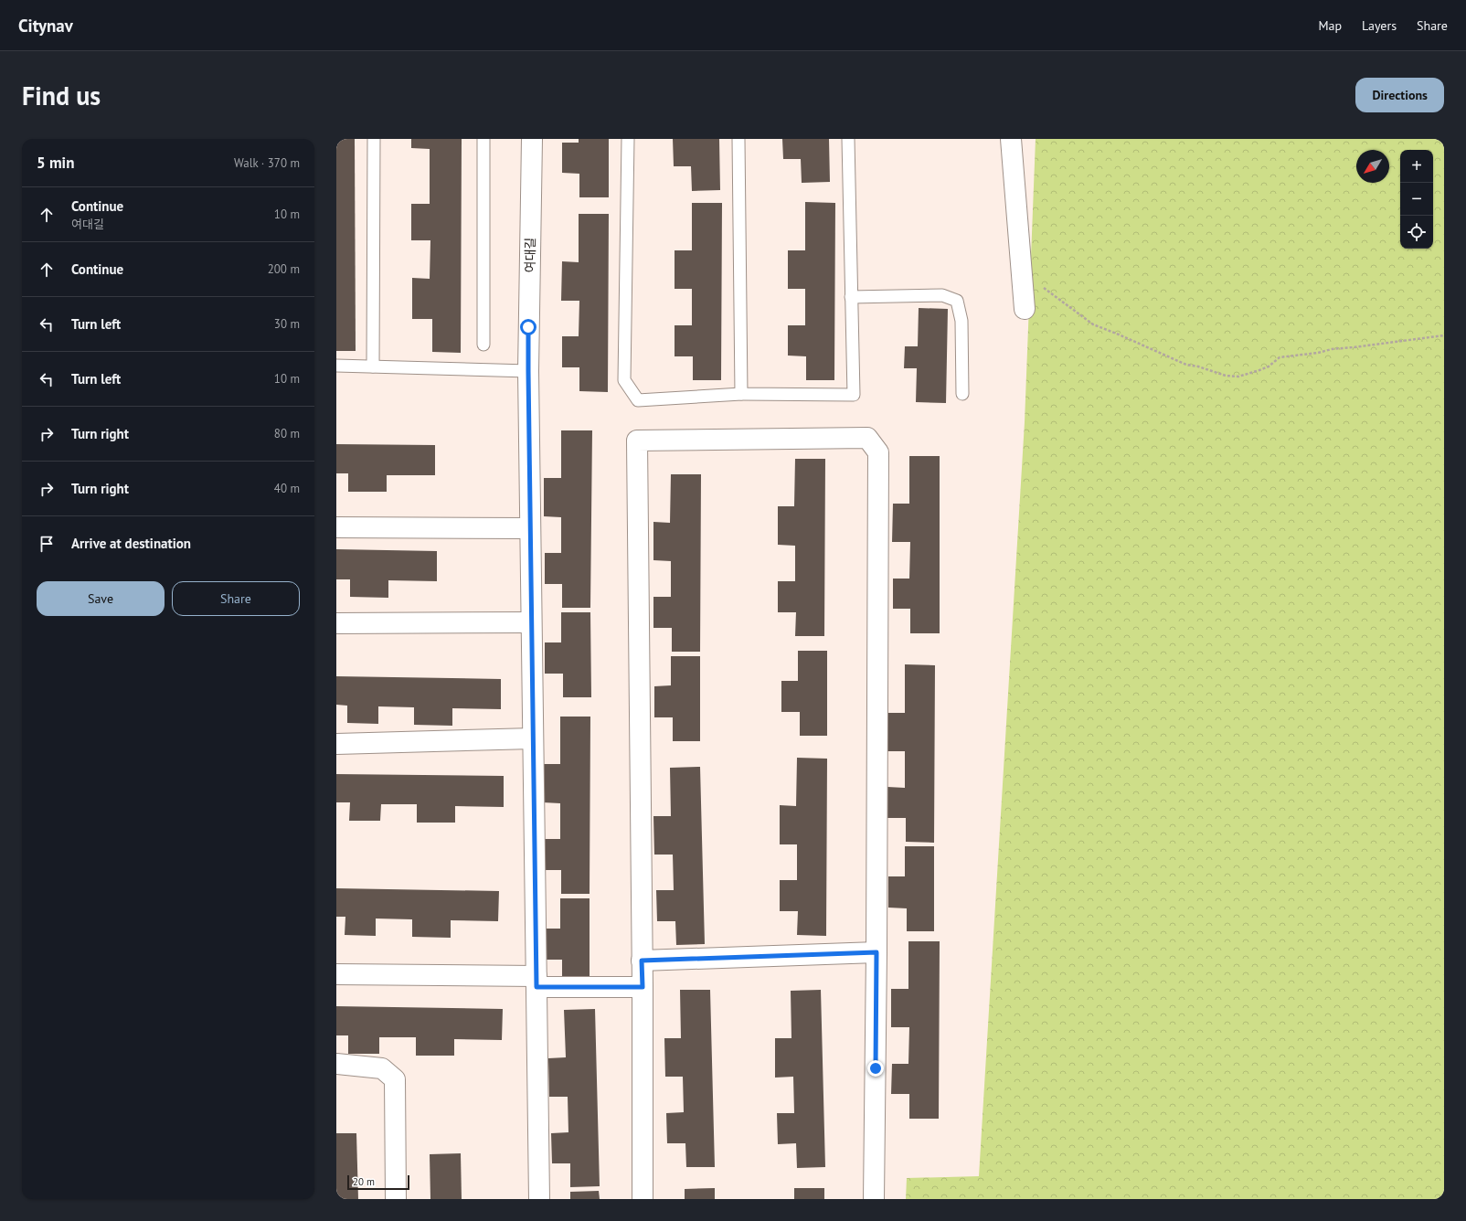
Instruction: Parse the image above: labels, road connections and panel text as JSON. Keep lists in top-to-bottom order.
{
  "streets": {
    "street": ["여대길"]
  },
  "scale_bar": "20 m",
  "north": "bottom left",
  "page": {
    "header": "Citynav",
    "nav": ["Map", "Layers", "Share"],
    "buttons": [
      "Directions",
      ["Save", "Share"]
    ],
    "title": "Find us",
    "heading": ["5 min", "Walk · 370 m"],
    "map_buttons": ["+", "−"],
    "list": [
      ["Continue", "여대길", "10 m"],
      ["Continue", "200 m"],
      ["Turn left", "30 m"],
      ["Turn left", "10 m"],
      ["Turn right", "80 m"],
      ["Turn right", "40 m"],
      "Arrive at destination"
    ],
    "scale": "20 m"
  }
}
